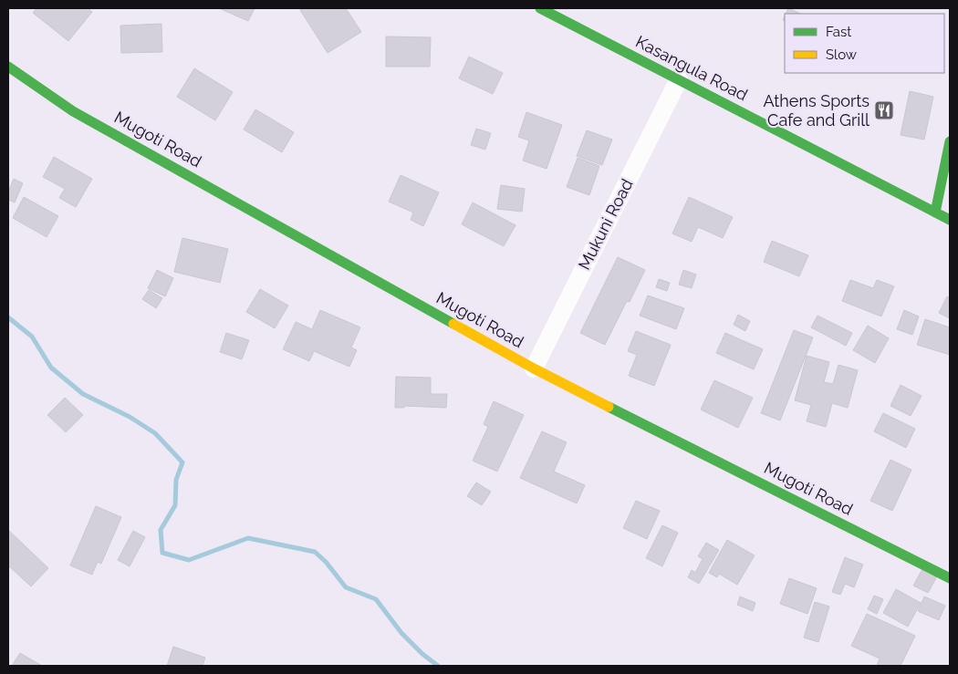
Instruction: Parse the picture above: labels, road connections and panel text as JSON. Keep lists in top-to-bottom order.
{
  "streets": {
    "street": ["Kasangula Road", "Mugoti Road", "Mukuni Road"]
  },
  "crossings": [
    ["Kasangula Road", "Mukuni Road"],
    ["Mugoti Road", "Mukuni Road"]
  ],
  "places": {
    "restaurant": ["Athens Sports Cafe and Grill"]
  },
  "legend": ["Fast", "Slow"]
}
